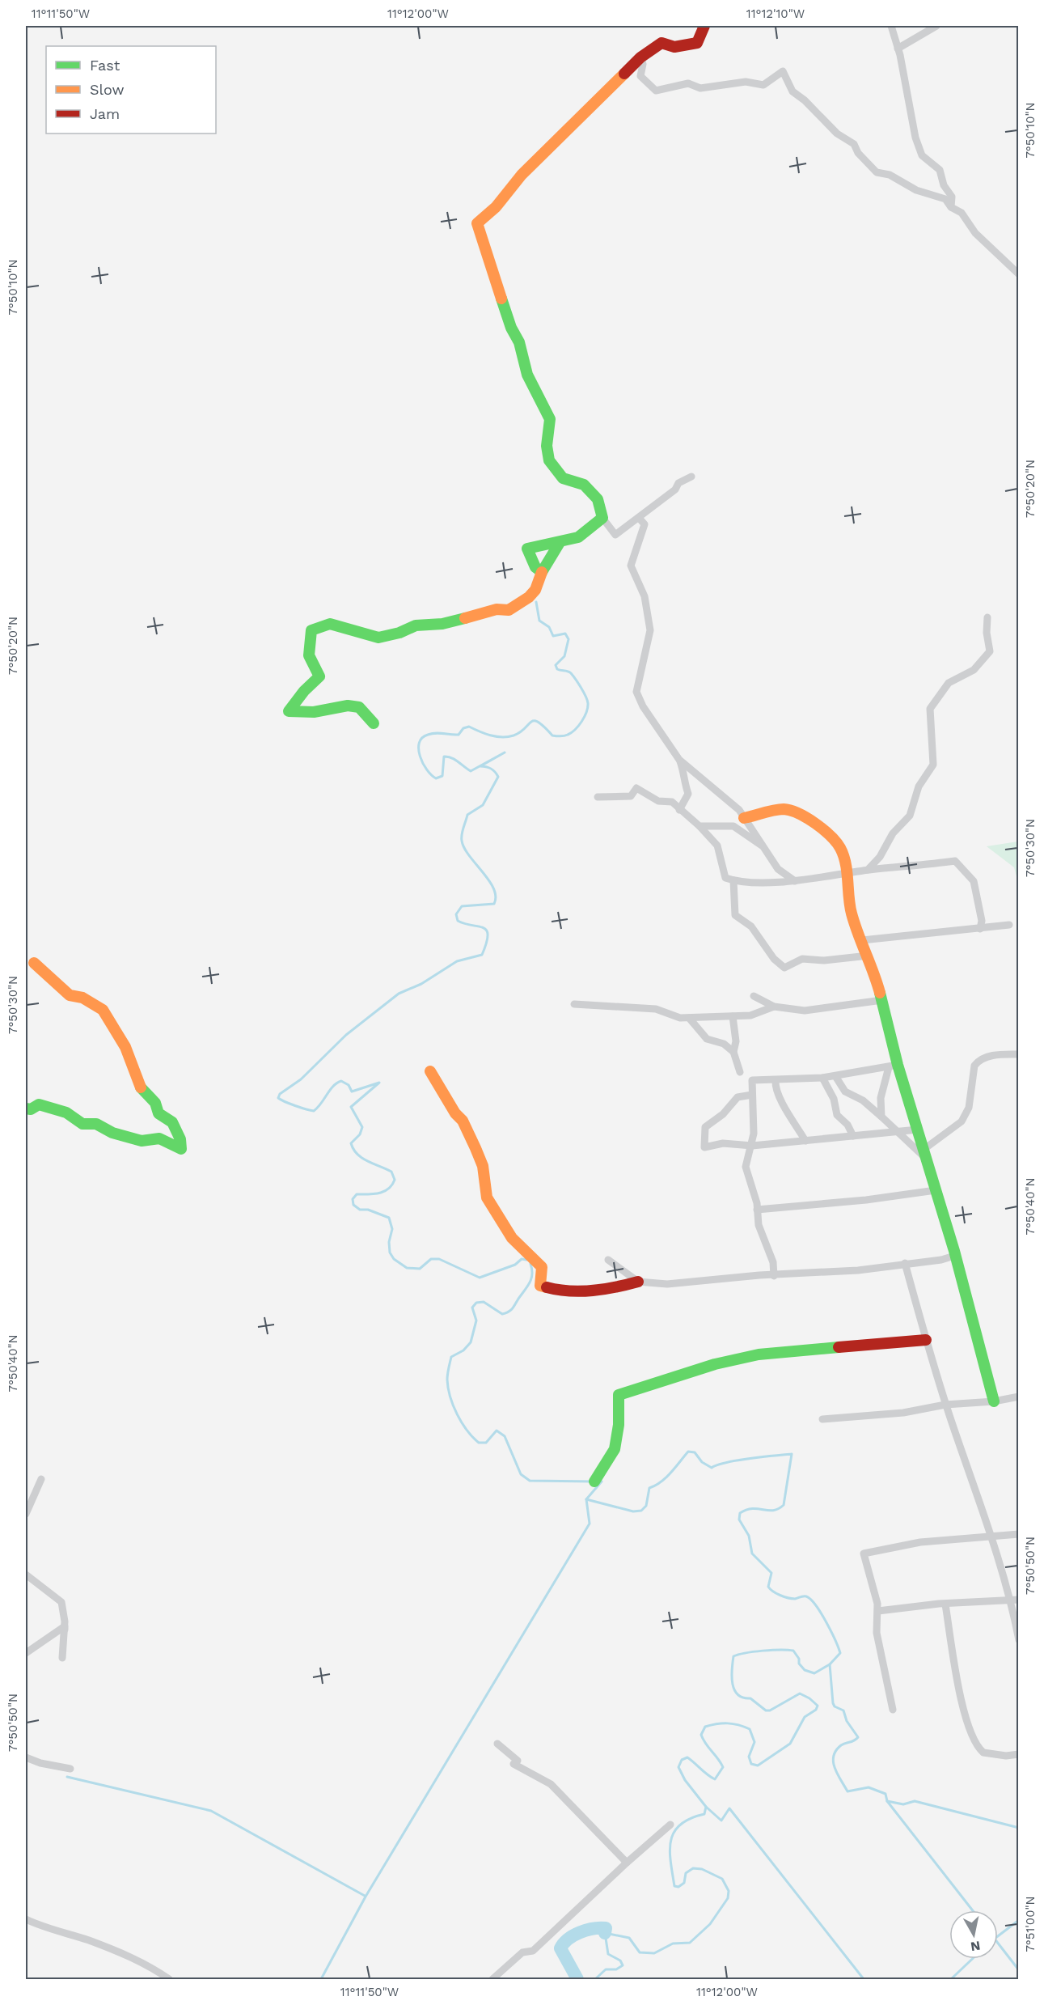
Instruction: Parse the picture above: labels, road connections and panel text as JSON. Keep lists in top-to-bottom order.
{
  "legend": ["Fast", "Slow", "Jam"],
  "north": "bottom",
  "coordinates": [
    "11°11'50\"W",
    "11°12'00\"W",
    "11°12'10\"W",
    "7°50'10\"N",
    "7°50'20\"N",
    "7°50'30\"N",
    "7°50'40\"N",
    "7°50'50\"N",
    "7°51'00\"N"
  ]
}
